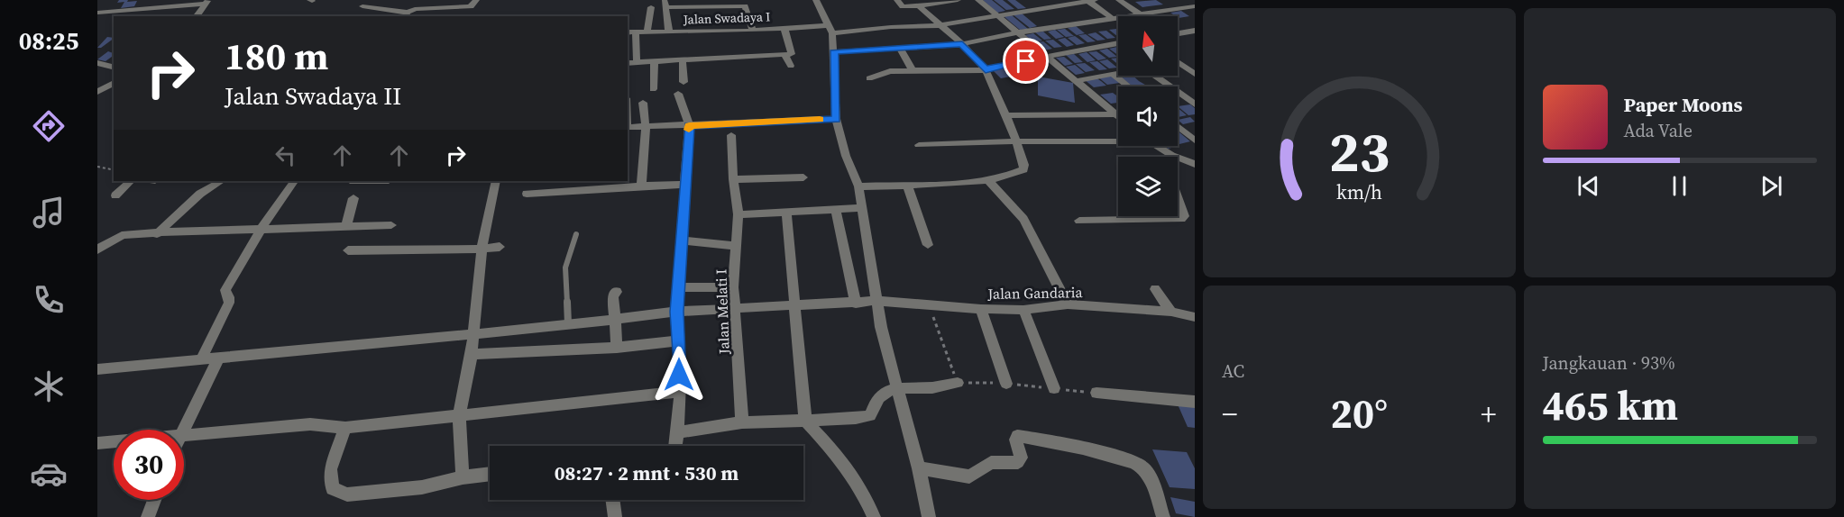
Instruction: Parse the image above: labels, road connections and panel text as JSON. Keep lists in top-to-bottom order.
{
  "streets": {
    "street": ["Jalan Swadaya I", "Jalan Gandaria", "Jalan Melati I"]
  },
  "crossings": [
    ["Jalan Gandaria", "Jalan Melati I"]
  ],
  "north": "top",
  "page": {
    "tabs": "08:25",
    "turn": ["180 m", "Jalan Swadaya II"],
    "song": ["Paper Moons", "Ada Vale"],
    "tile": [
      "AC",
      ["Jangkauan · 93%", "465 km"]
    ],
    "heat": ["−", "20°", "+"],
    "limit": "30",
    "trip": "08:27 · 2 mnt · 530 m",
    "gauge": ["23", "km/h"]
  }
}
